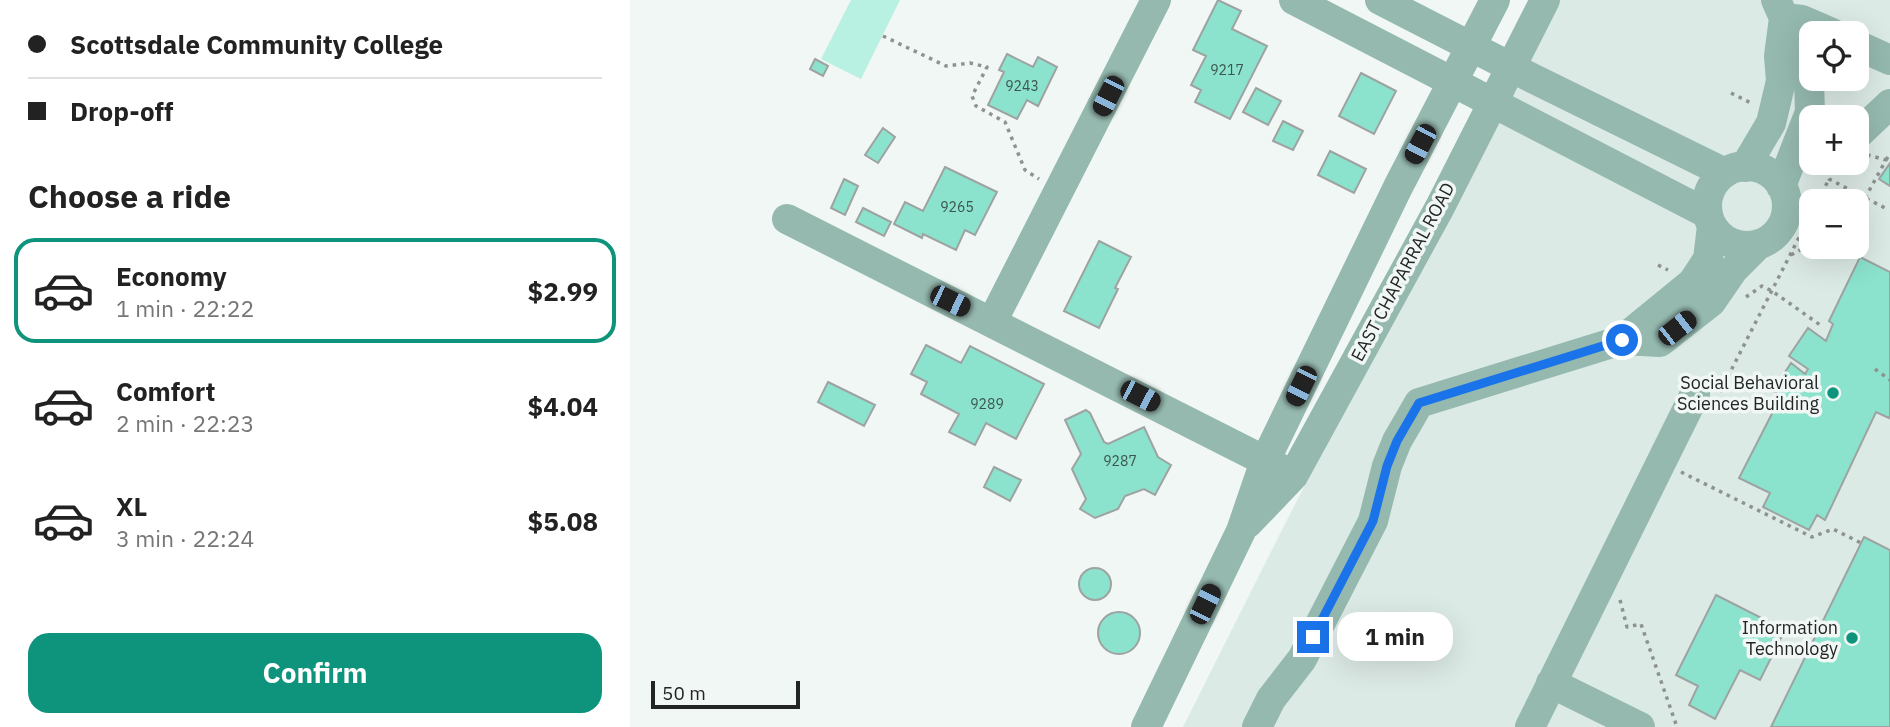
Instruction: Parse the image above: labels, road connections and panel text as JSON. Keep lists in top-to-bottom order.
{
  "streets": {
    "street": ["EAST CHAPARRAL ROAD"]
  },
  "places": ["Social Behavioral Sciences Building", "Information Technology"],
  "house_numbers": [
    "9217",
    "9243",
    "9265",
    "9289",
    "9287"
  ],
  "scale_bar": "50 m",
  "page": {
    "banner": ["Scottsdale Community College", "Drop-off"],
    "map_buttons": ["+", "−"],
    "heading": "Choose a ride",
    "list": [
      {
        "name": "Economy",
        "note": "1 min · 22:22",
        "value": "$2.99"
      },
      {
        "name": "Comfort",
        "note": "2 min · 22:23",
        "value": "$4.04"
      },
      {
        "name": "XL",
        "note": "3 min · 22:24",
        "value": "$5.08"
      }
    ],
    "bubble": "1 min",
    "buttons": "Confirm",
    "scale": "50 m"
  }
}
